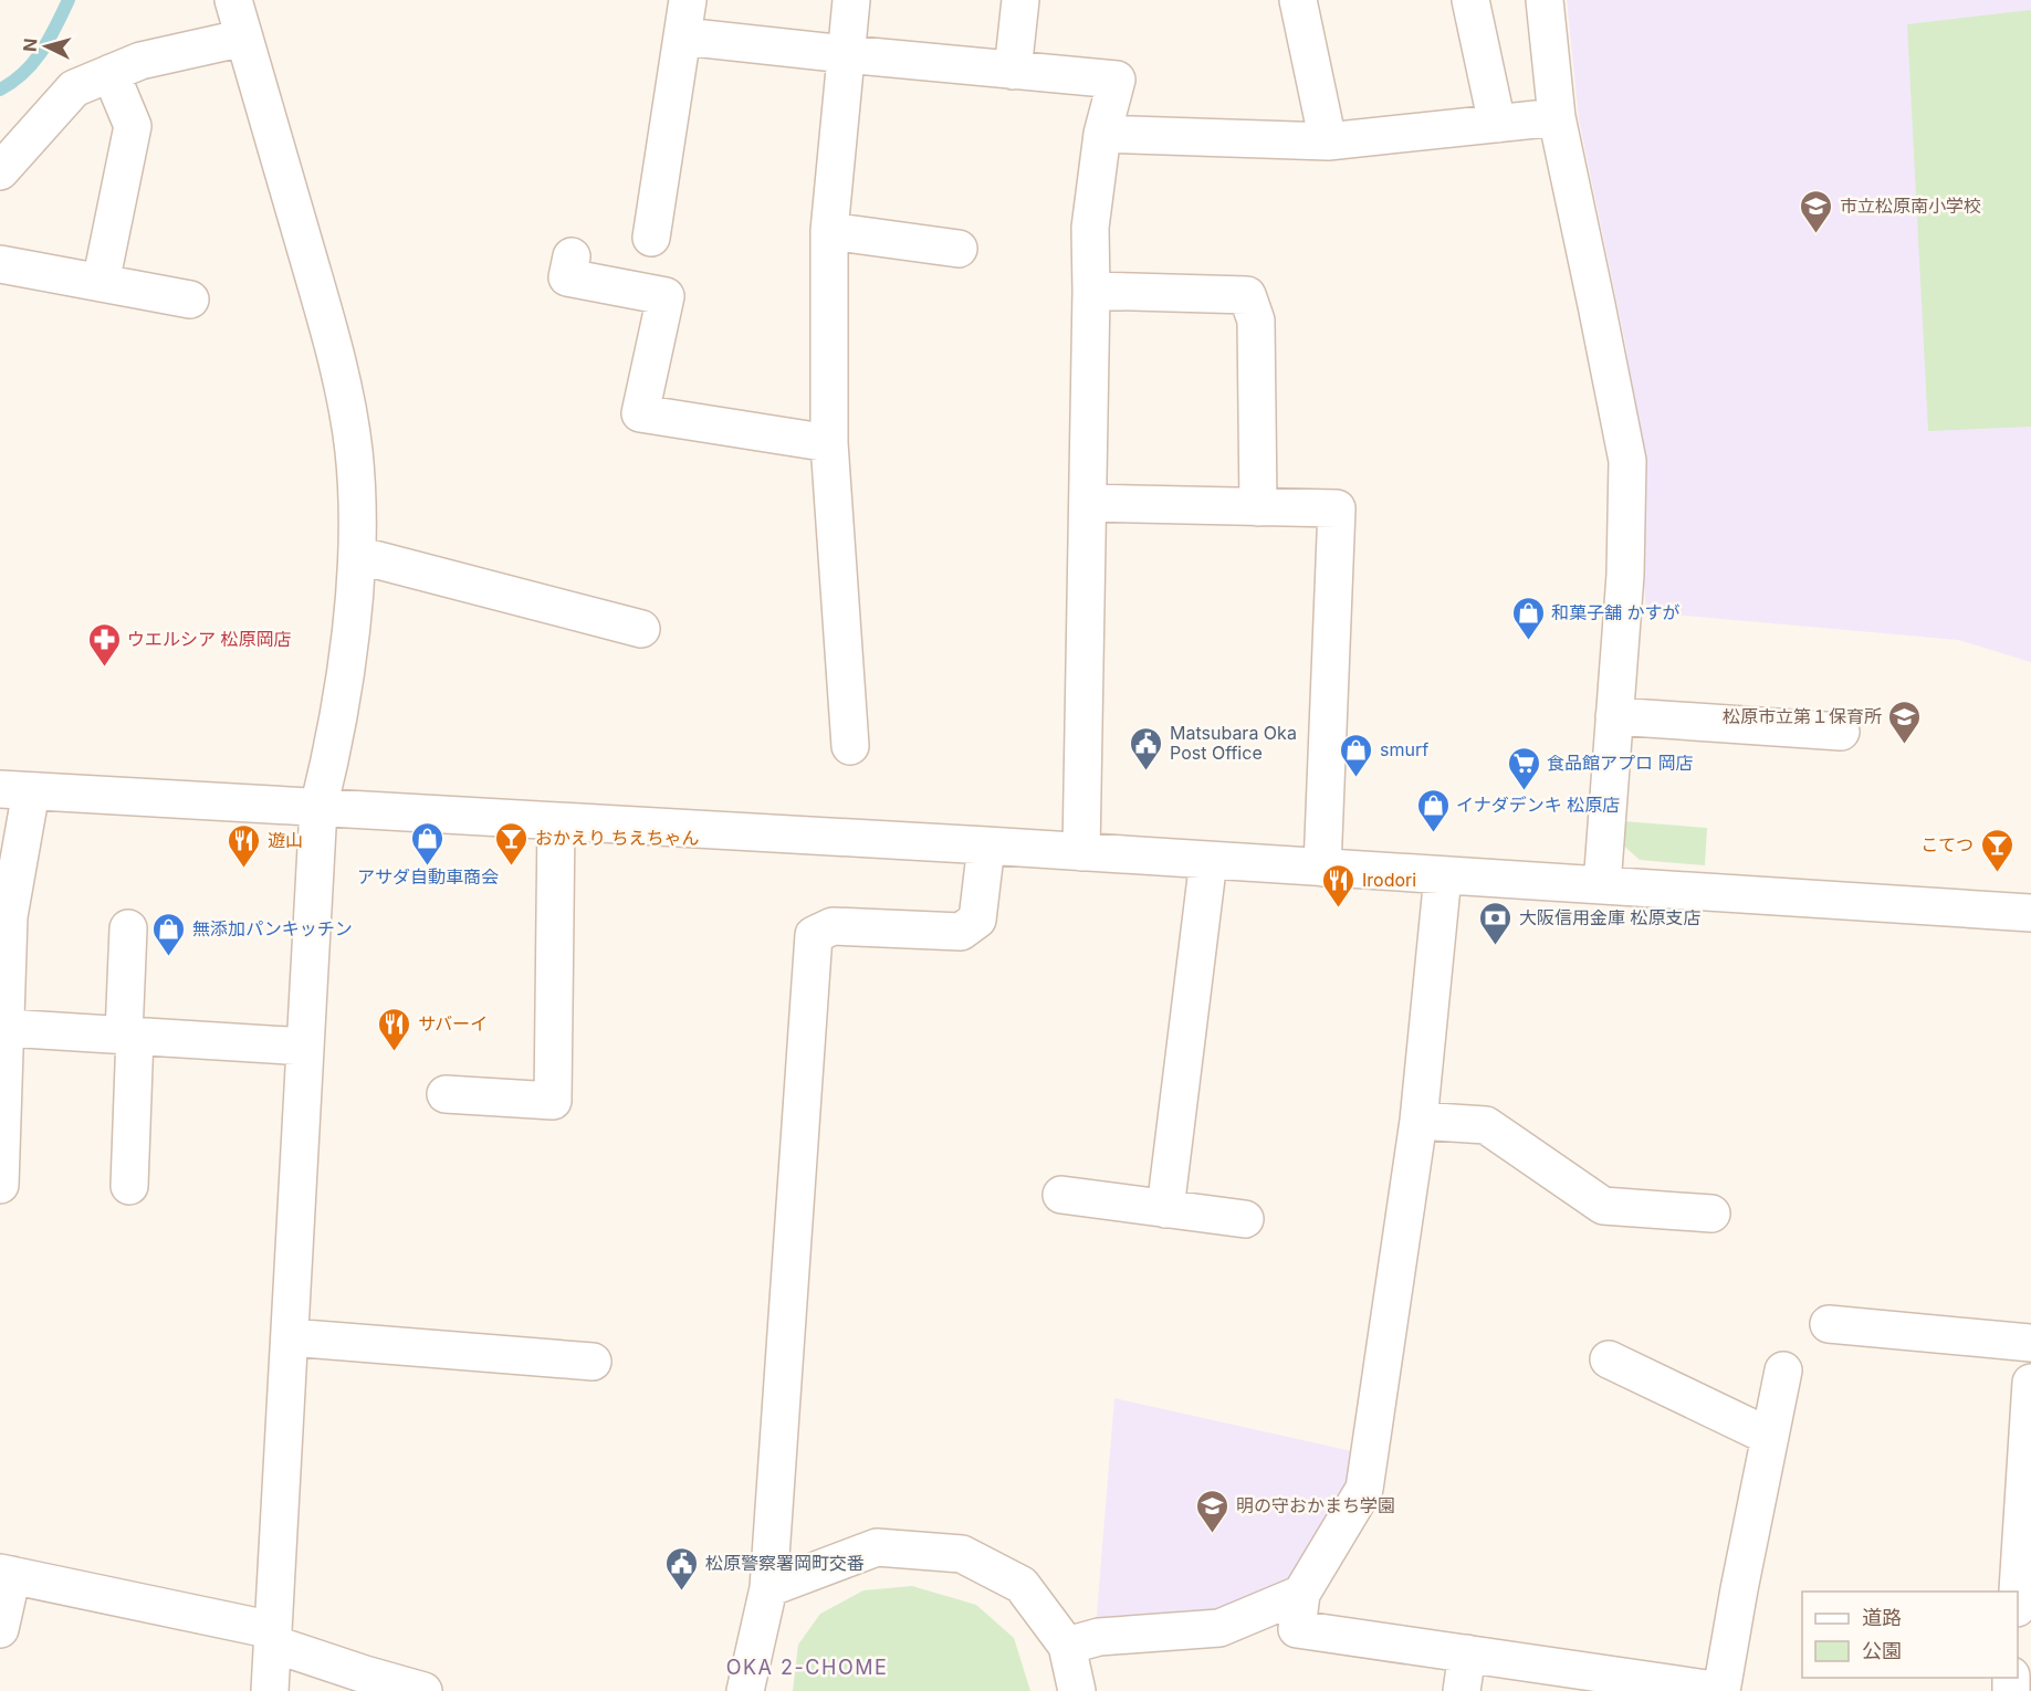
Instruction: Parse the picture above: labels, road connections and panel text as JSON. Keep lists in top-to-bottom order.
{
  "districts": ["OKA 2-CHOME"],
  "places": {
    "school or university": ["市立松原南小学校", "松原市立第１保育所", "明の守おかまち学園"],
    "shop": [
      "和菓子舗 かすが",
      "smurf",
      "イナダデンキ 松原店",
      "アサダ自動車商会",
      "無添加パンキッチン"
    ],
    "pharmacy": ["ウエルシア 松原岡店"],
    "public building": ["Matsubara Oka Post Office", "松原警察署岡町交番"],
    "supermarket": ["食品館アプロ 岡店"],
    "bar": ["おかえり ちえちゃん", "こてつ"],
    "restaurant": ["遊山", "Irodori", "サバーイ"],
    "bank": ["大阪信用金庫 松原支店"]
  },
  "legend": ["道路", "公園"],
  "north": "left"
}
